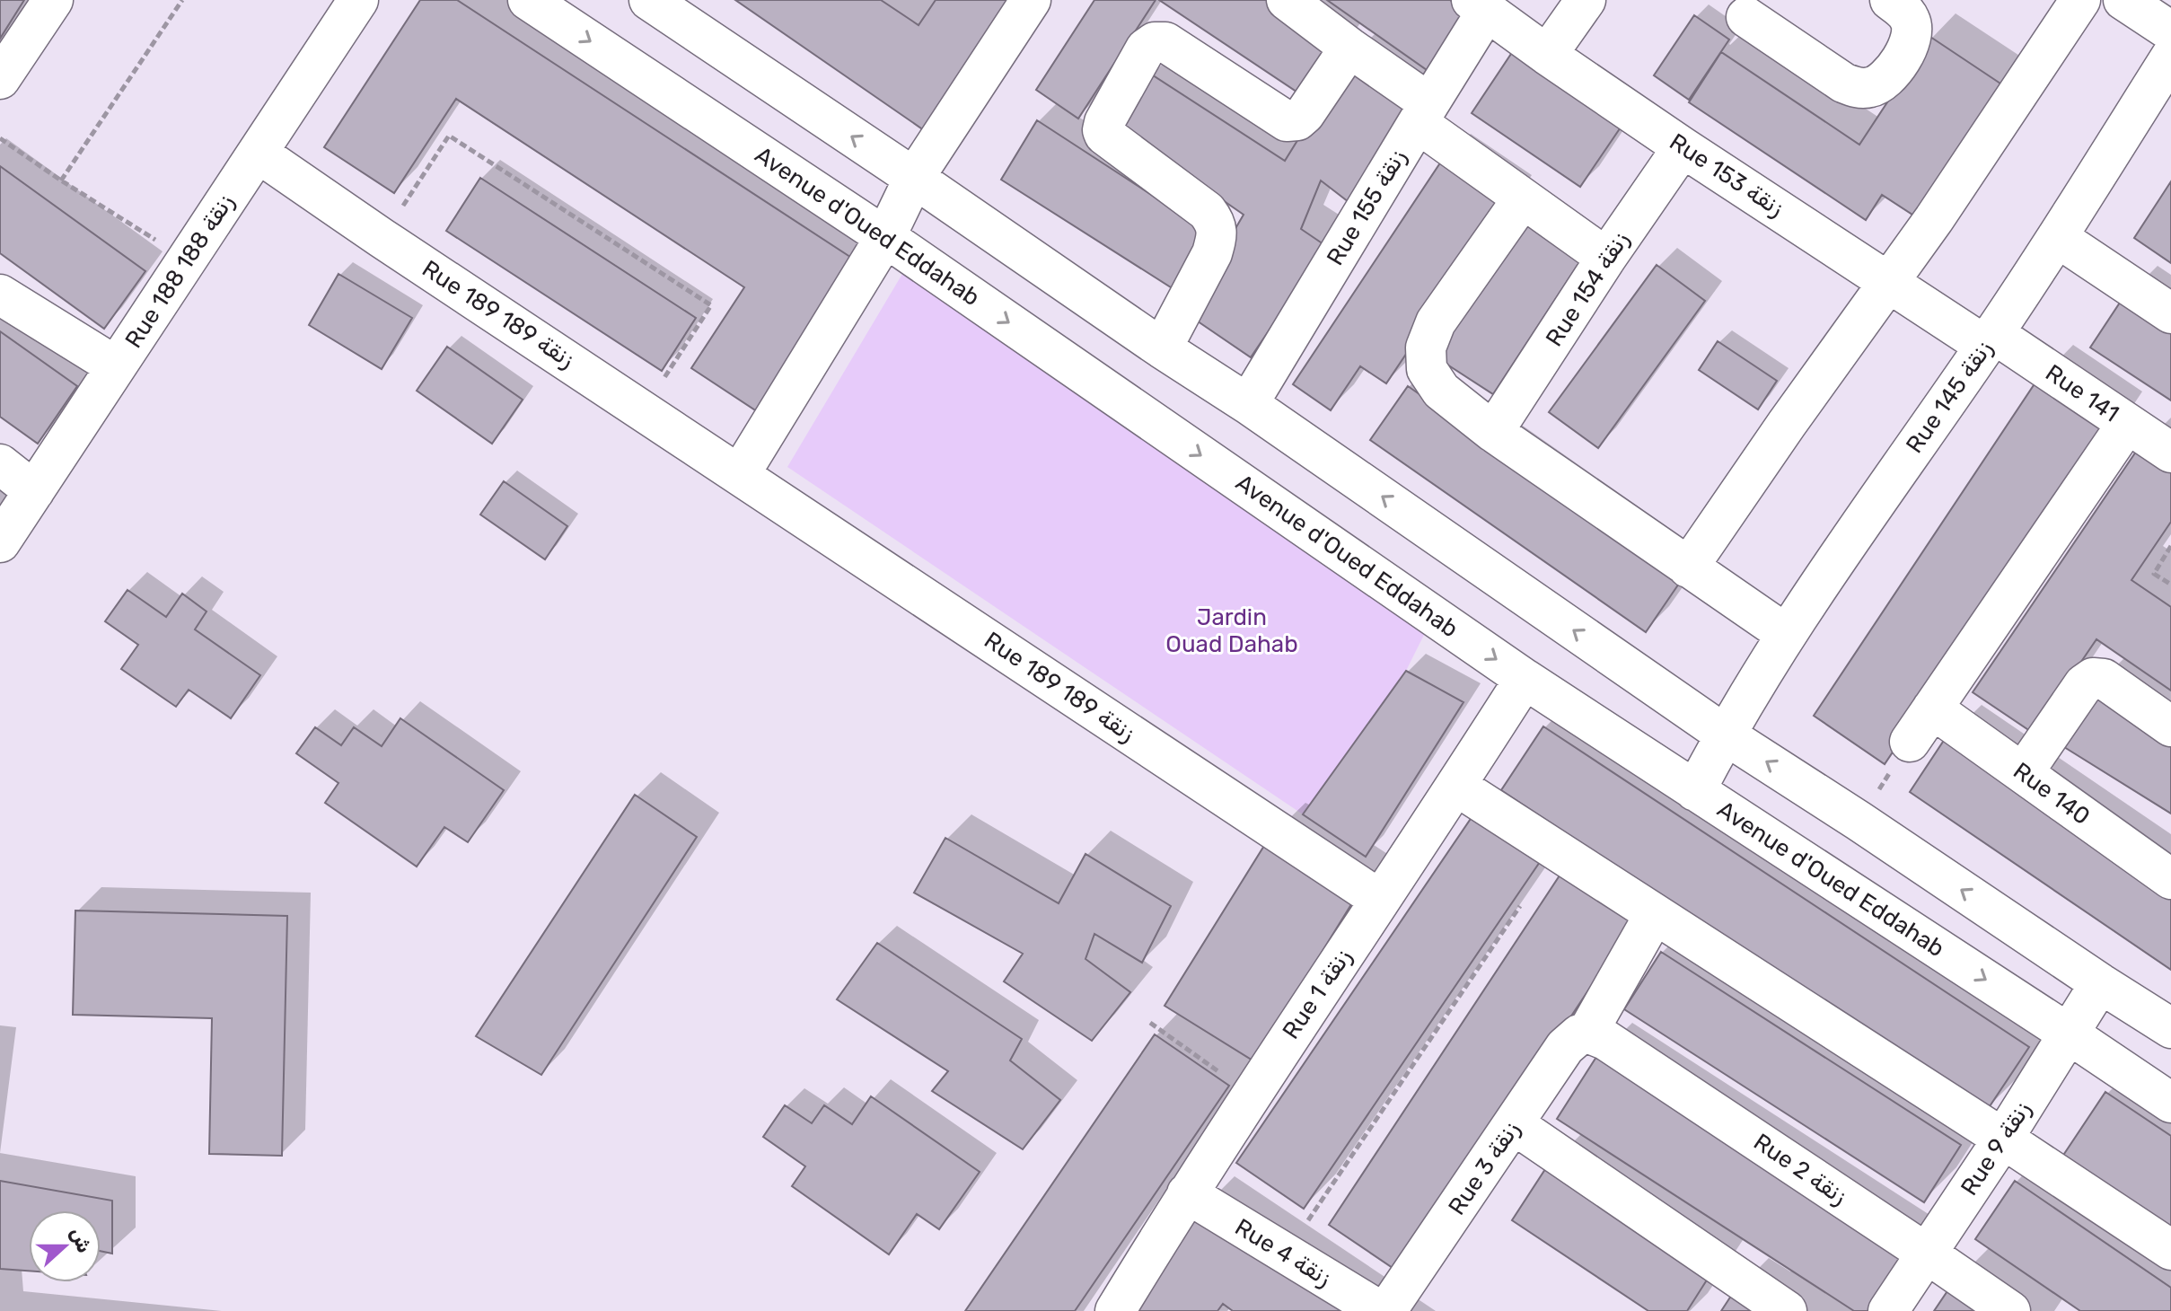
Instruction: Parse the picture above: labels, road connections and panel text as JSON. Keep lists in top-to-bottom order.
{
  "streets": {
    "street": [
      "Rue 153 زنقة",
      "Rue 155 زنقة",
      "Avenue d'Oued Eddahab",
      "Rue 188 زنقة 188",
      "Rue 154 زنقة",
      "Rue 189 زنقة 189",
      "Rue 141",
      "Rue 145 زنقة",
      "Rue 140",
      "Rue 1 زنقة",
      "Rue 9 زنقة",
      "Rue 3 زنقة",
      "Rue 2 زنقة",
      "Rue 4 زنقة"
    ]
  },
  "crossings": [
    ["Rue 153 زنقة", "Rue 155 زنقة"],
    ["Rue 153 زنقة", "Rue 154 زنقة"],
    ["Rue 153 زنقة", "Rue 141"],
    ["Rue 153 زنقة", "Rue 145 زنقة"],
    ["Avenue d'Oued Eddahab", "Rue 145 زنقة"],
    ["Avenue d'Oued Eddahab", "Rue 1 زنقة"],
    ["Avenue d'Oued Eddahab", "Rue 9 زنقة"],
    ["Rue 188 زنقة 188", "Rue 189 زنقة 189"],
    ["Rue 189 زنقة 189", "Rue 1 زنقة"],
    ["Rue 141", "Rue 145 زنقة"],
    ["Rue 1 زنقة", "Rue 4 زنقة"],
    ["Rue 9 زنقة", "Rue 2 زنقة"],
    ["Rue 3 زنقة", "Rue 2 زنقة"]
  ],
  "parks": ["Jardin Ouad Dahab"],
  "north": "right"
}
